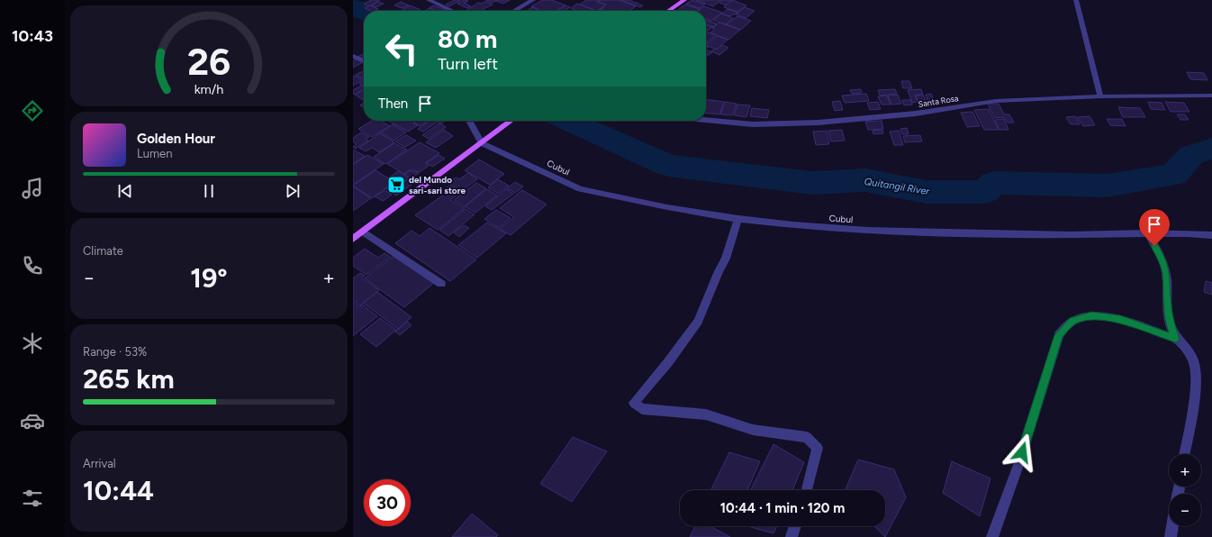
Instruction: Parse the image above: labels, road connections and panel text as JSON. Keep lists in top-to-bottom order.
{
  "streets": {
    "street": ["Santa Rosa", "Cubul"]
  },
  "water": ["Quitangil River"],
  "places": {
    "supermarket": ["del Mundo sari-sari store"]
  },
  "page": {
    "tabs": "10:43",
    "turn": ["80 m", "Turn left"],
    "then": "Then",
    "song": ["Golden Hour", "Lumen"],
    "tile": [
      "Climate",
      ["Range · 53%", "265 km"],
      ["Arrival", "10:44"]
    ],
    "heat": ["−", "19°", "+"],
    "map_buttons": ["+", "−"],
    "limit": "30",
    "trip": "10:44 · 1 min · 120 m",
    "gauge": ["26", "km/h"]
  }
}
